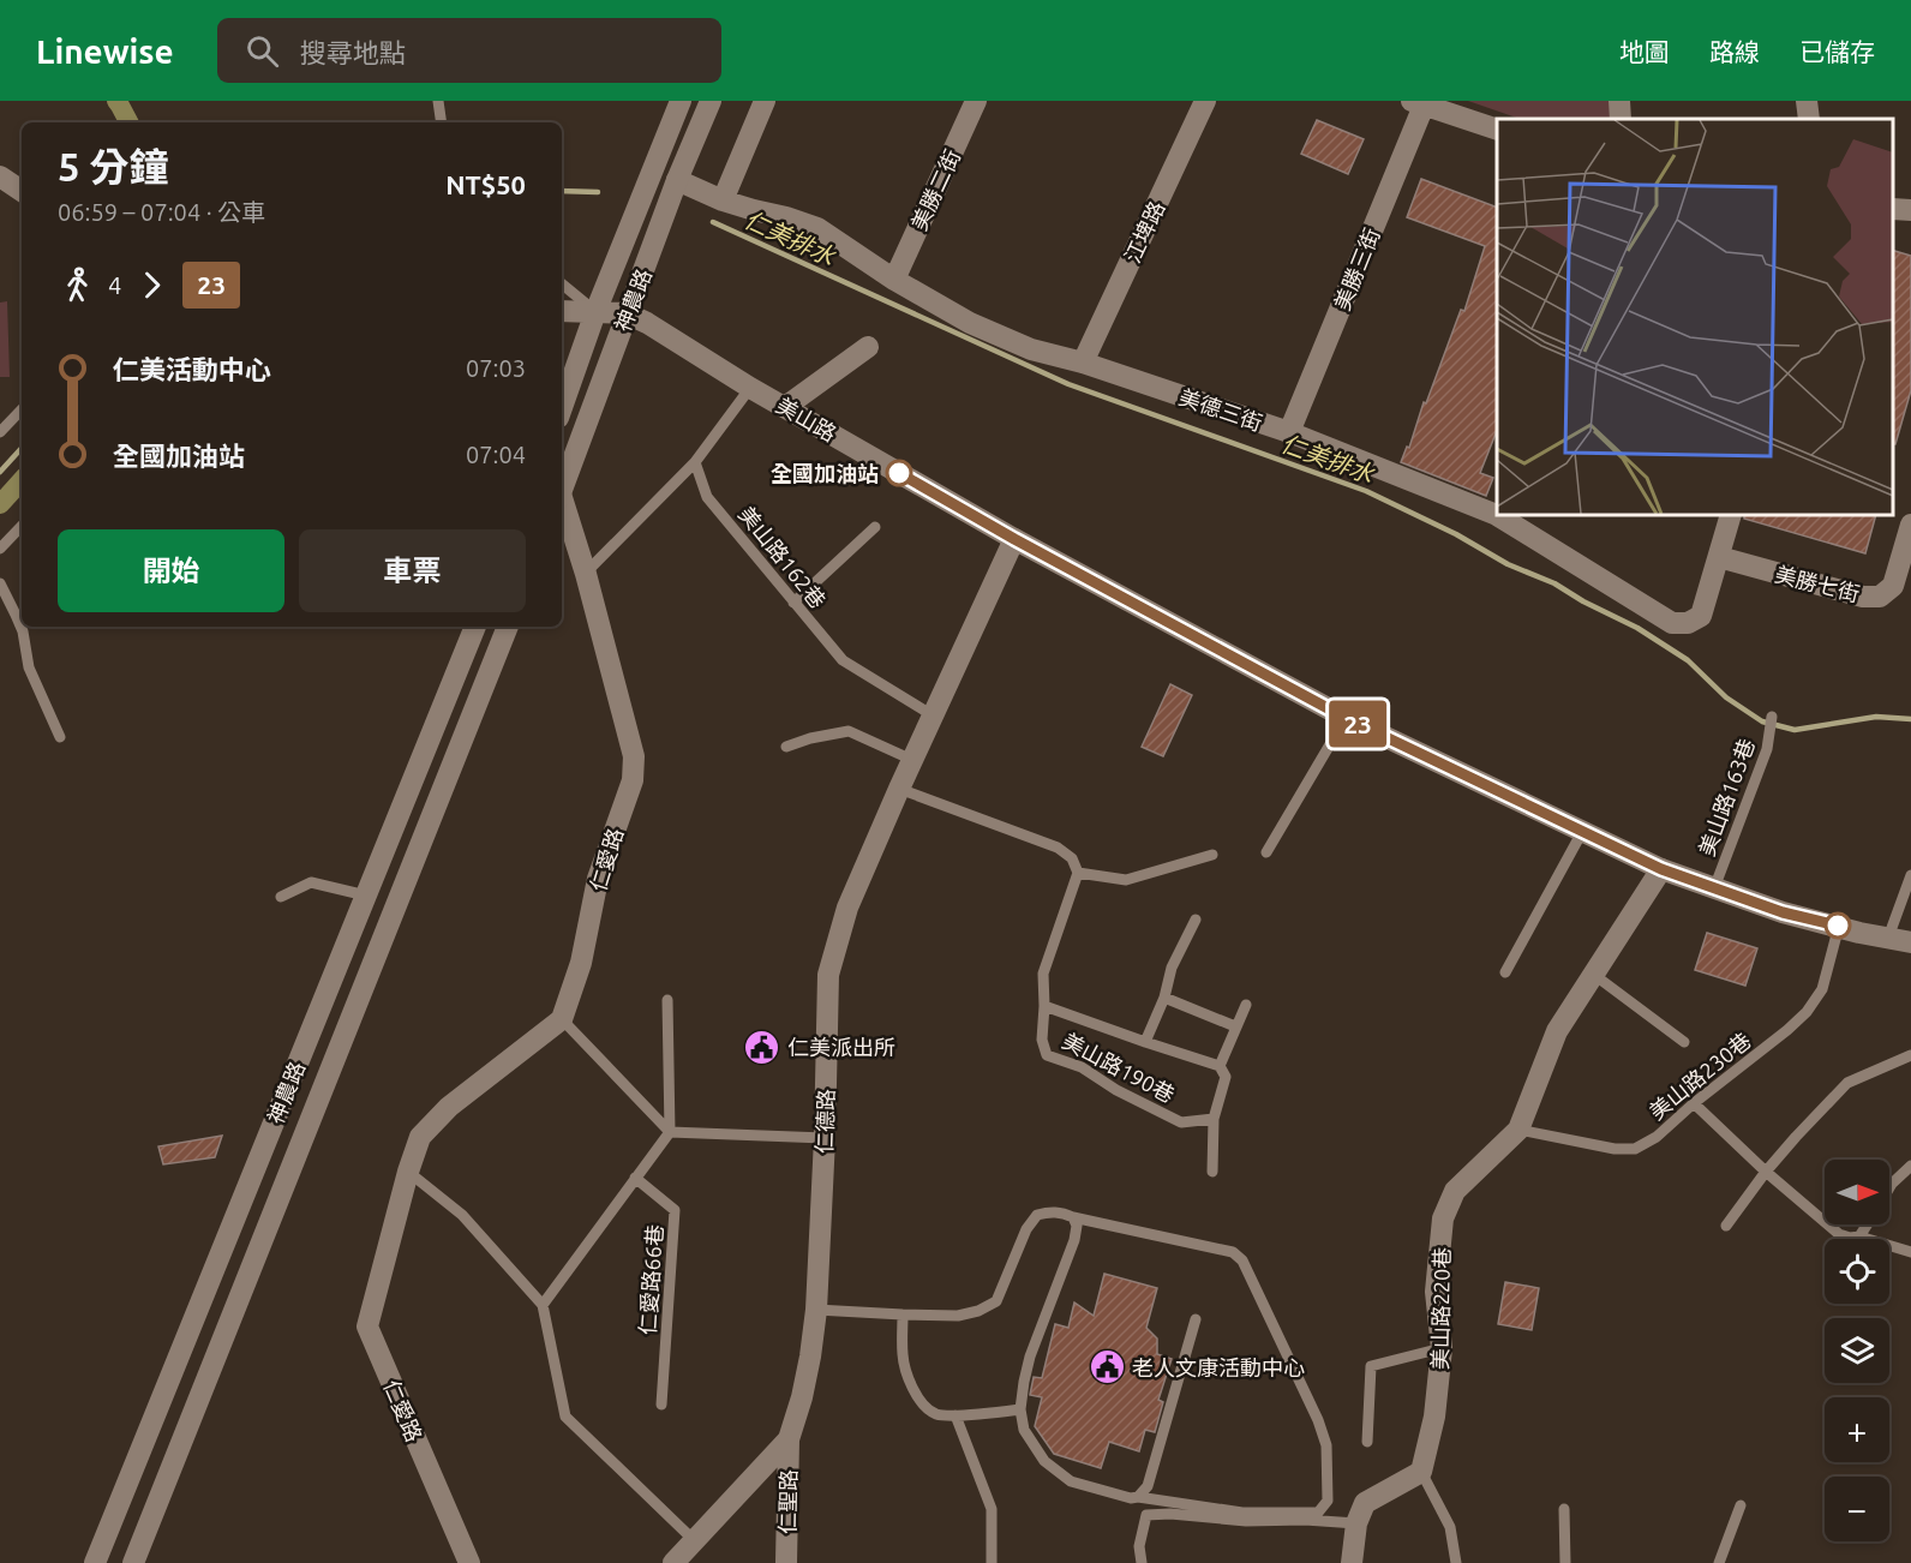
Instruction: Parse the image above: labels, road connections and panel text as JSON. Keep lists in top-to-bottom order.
{
  "streets": {
    "street": [
      "美勝二街",
      "江埤路",
      "美勝三街",
      "神農路",
      "美德三街",
      "美山路",
      "美勝七街",
      "仁愛路",
      "仁德路",
      "美山路220巷",
      "仁聖路"
    ],
    "lane": [
      "美山路162巷",
      "美山路163巷",
      "美山路190巷",
      "美山路230巷",
      "仁愛路66巷"
    ]
  },
  "crossings": [
    ["美勝二街", "美德三街"],
    ["江埤路", "美德三街"],
    ["美勝三街", "美德三街"],
    ["神農路", "美德三街"],
    ["神農路", "美山路"],
    ["美德三街", "美勝七街"],
    ["美山路", "美山路163巷"],
    ["美山路", "美山路230巷"],
    ["美山路", "仁德路"],
    ["美山路", "美山路220巷"],
    ["美山路162巷", "仁德路"],
    ["美山路230巷", "美山路220巷"],
    ["仁德路", "仁聖路"]
  ],
  "water": ["仁美排水"],
  "places": {
    "other": ["全國加油站"],
    "public building": ["仁美派出所", "老人文康活動中心"]
  },
  "lines": ["bus line 23"],
  "north": "right",
  "page": {
    "header": "Linewise",
    "search": "搜尋地點",
    "nav": ["地圖", "路線", "已儲存"],
    "on_map": "23",
    "heading": ["5 分鐘", "06:59 – 07:04 · 公車", "NT$50"],
    "legs": ["4", "23"],
    "list": [
      {
        "name": "仁美活動中心",
        "value": "07:03"
      },
      {
        "name": "全國加油站",
        "value": "07:04"
      }
    ],
    "buttons": ["開始", "車票"],
    "map_buttons": ["+", "−"]
  }
}
